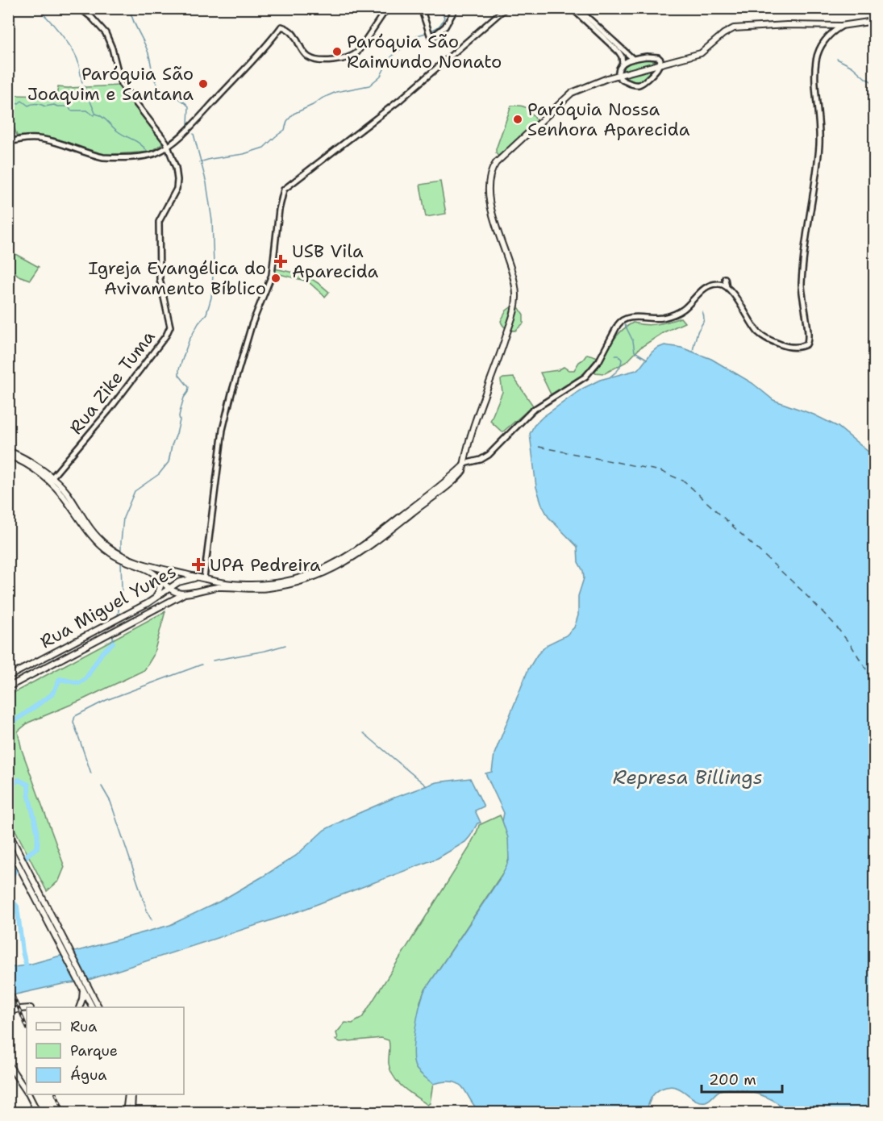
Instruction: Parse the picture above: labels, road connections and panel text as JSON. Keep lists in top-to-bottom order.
{
  "streets": {
    "main road": ["Rua Miguel Yunes"],
    "street": ["Rua Zike Tuma"]
  },
  "water": ["Represa Billings"],
  "places": {
    "other": [
      "Paróquia São Raimundo Nonato",
      "Paróquia São Joaquim e Santana",
      "Paróquia Nossa Senhora Aparecida",
      "Igreja Evangélica do Avivamento Bíblico"
    ],
    "health": ["USB Vila Aparecida", "UPA Pedreira"]
  },
  "legend": ["Rua", "Parque", "Água"],
  "scale_bar": "200 m"
}
